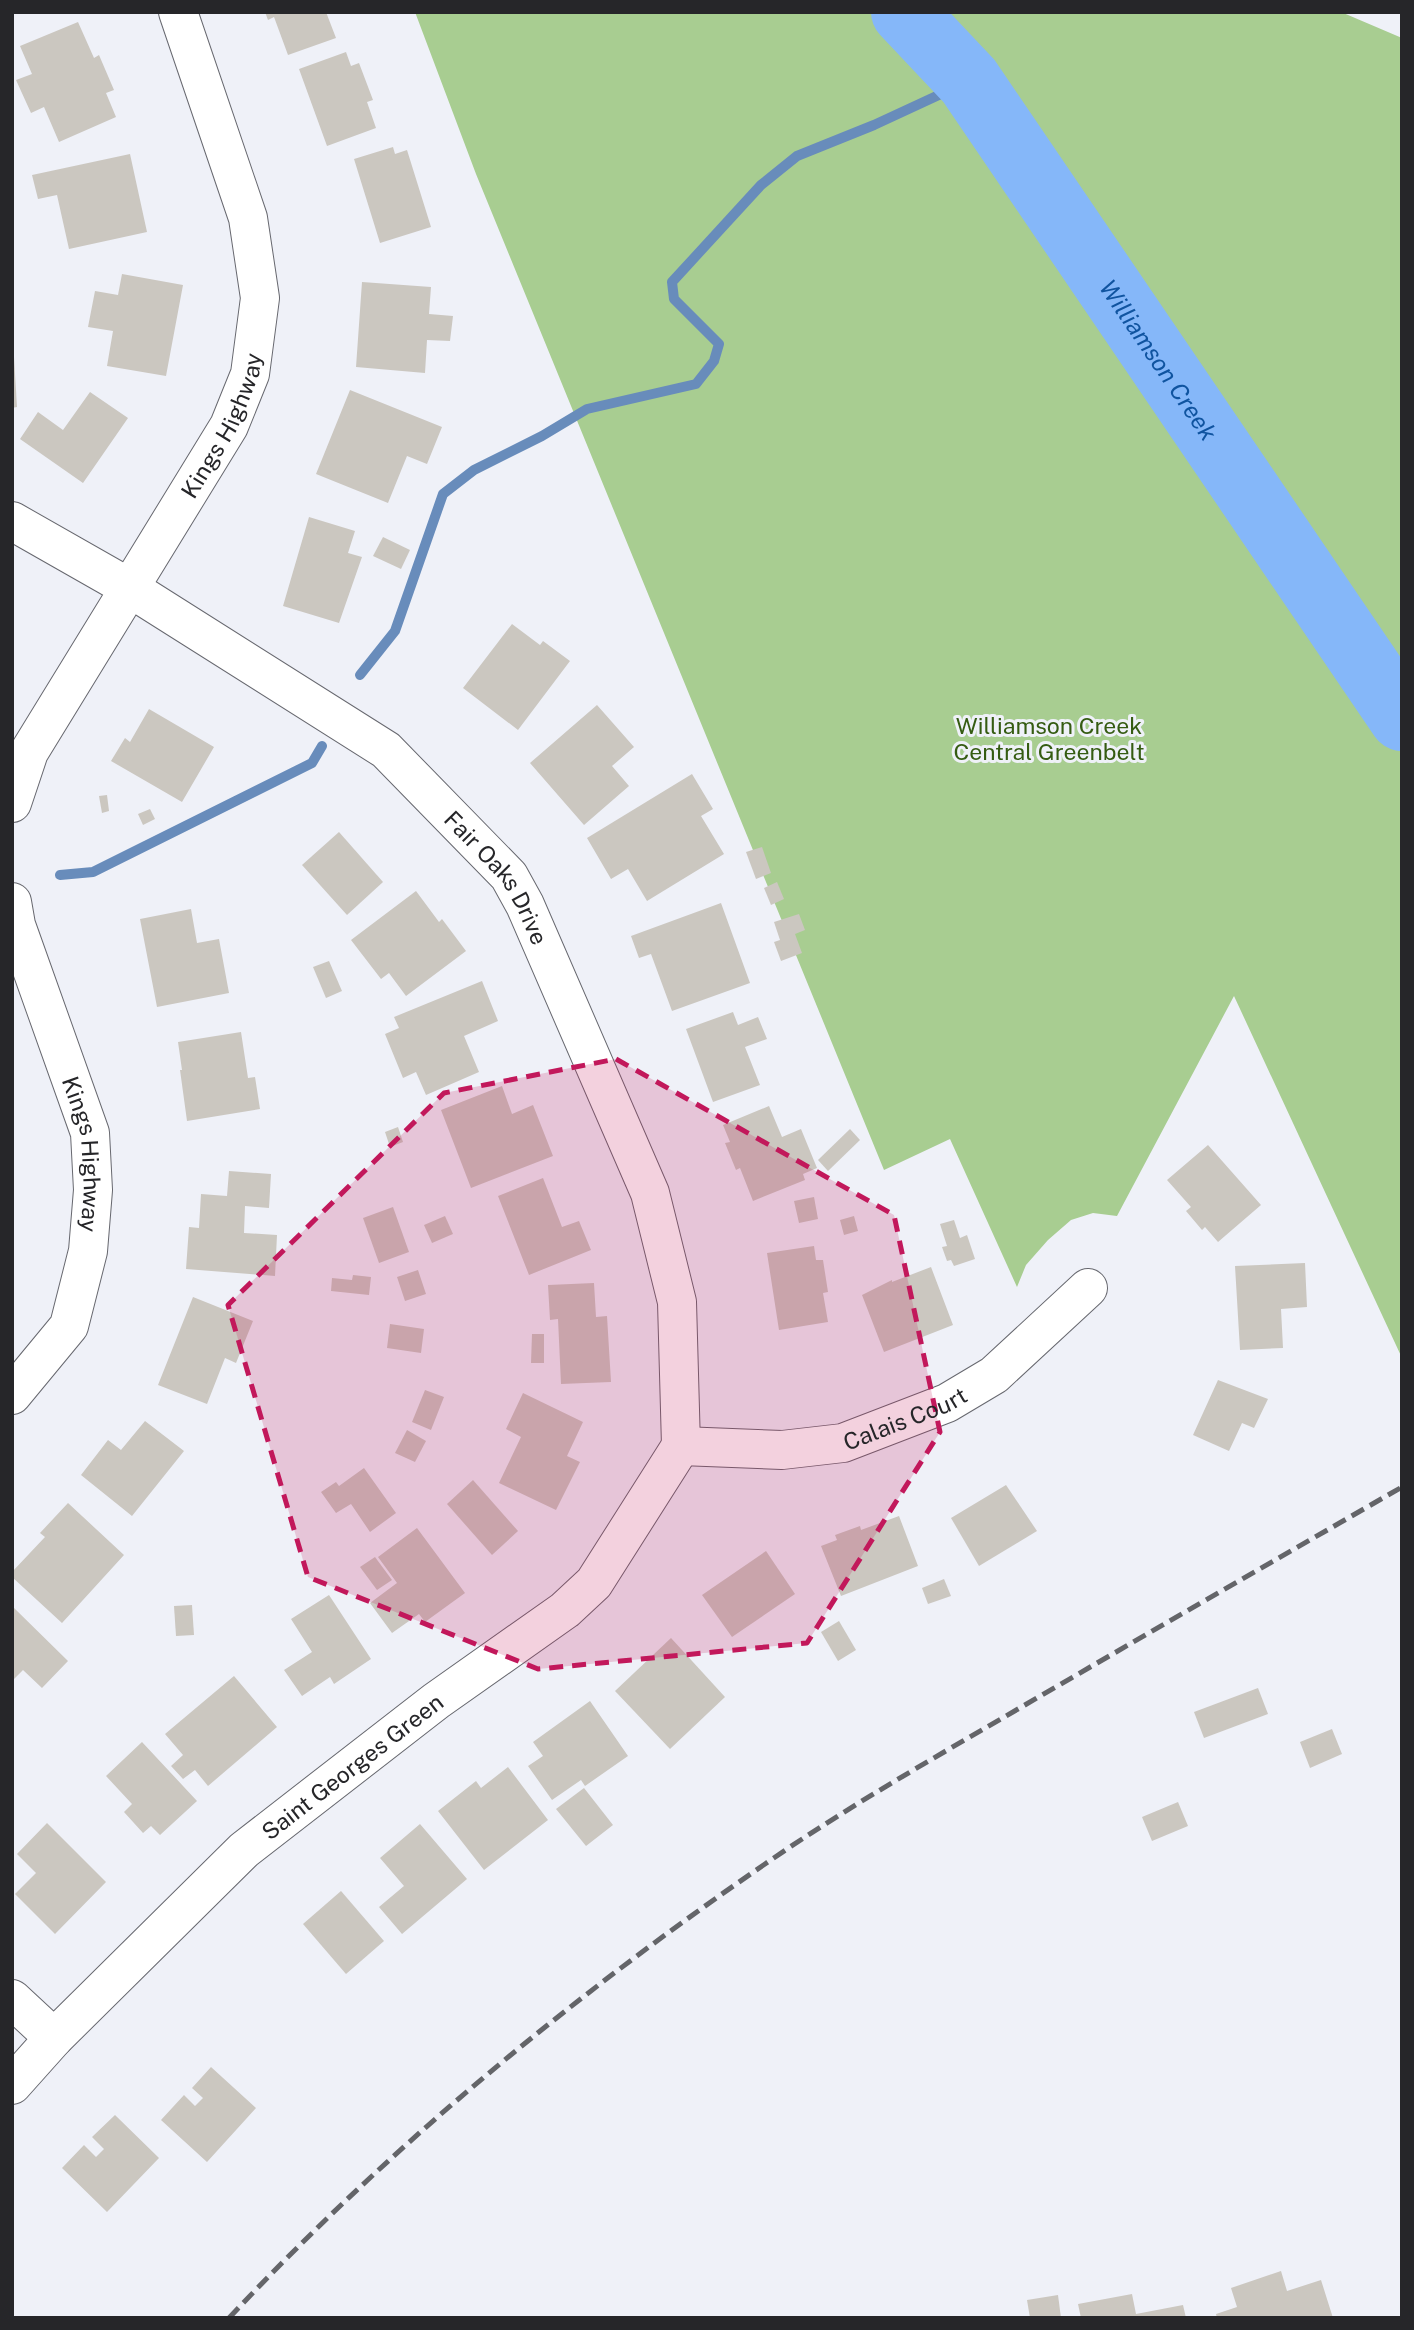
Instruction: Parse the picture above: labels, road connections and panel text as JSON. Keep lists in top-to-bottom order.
{
  "streets": {
    "street": [
      "Kings Highway",
      "Fair Oaks Drive",
      "Calais Court",
      "Saint Georges Green"
    ]
  },
  "crossings": [
    ["Kings Highway", "Fair Oaks Drive"],
    ["Fair Oaks Drive", "Calais Court"],
    ["Fair Oaks Drive", "Saint Georges Green"],
    ["Calais Court", "Saint Georges Green"]
  ],
  "water": ["Williamson Creek"],
  "parks": ["Williamson Creek Central Greenbelt"]
}
